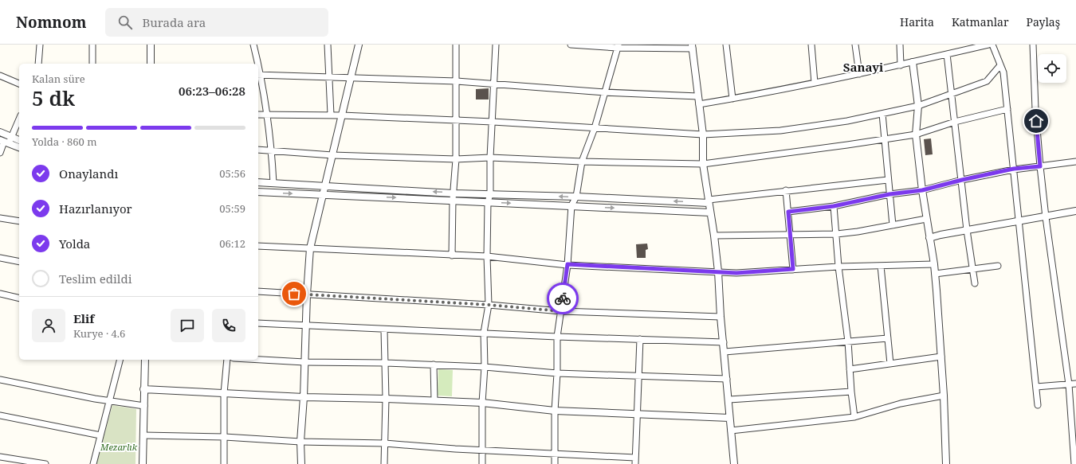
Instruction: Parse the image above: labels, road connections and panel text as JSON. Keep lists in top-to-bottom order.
{
  "districts": ["Sanayi"],
  "parks": ["Mezarlık"],
  "page": {
    "header": "Nomnom",
    "search": "Burada ara",
    "nav": ["Harita", "Katmanlar", "Paylaş"],
    "heading": ["5 dk", "Kalan süre", "06:23–06:28"],
    "panel": ["Elif", "Kurye · 4.6"],
    "bar": "Yolda · 860 m",
    "list": [
      ["Onaylandı", "05:56"],
      ["Hazırlanıyor", "05:59"],
      ["Yolda", "06:12"],
      "Teslim edildi"
    ]
  }
}
